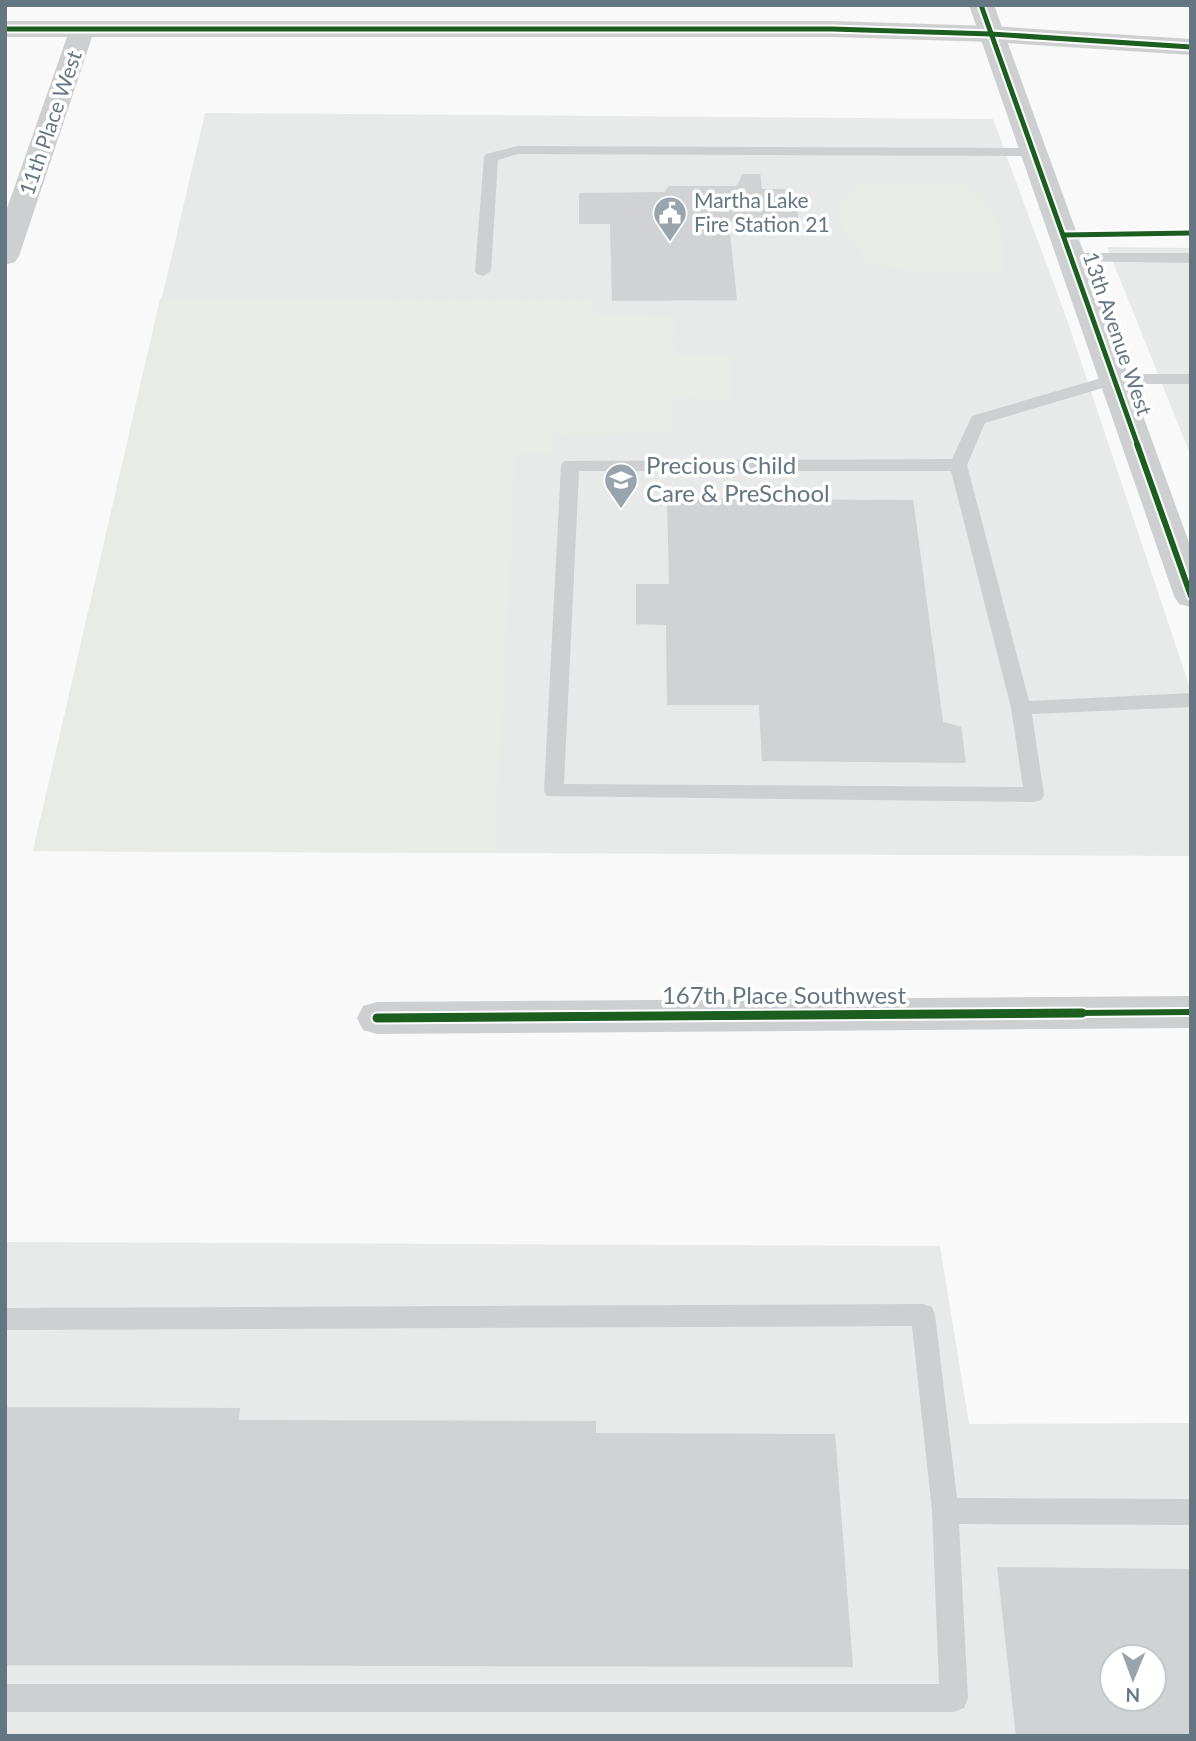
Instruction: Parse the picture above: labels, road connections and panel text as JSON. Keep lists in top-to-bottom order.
{
  "streets": {
    "street": ["11th Place West", "13th Avenue West", "167th Place Southwest"]
  },
  "places": {
    "public building": ["Martha Lake Fire Station 21"],
    "school or university": ["Precious Child Care & PreSchool"]
  },
  "north": "bottom"
}
